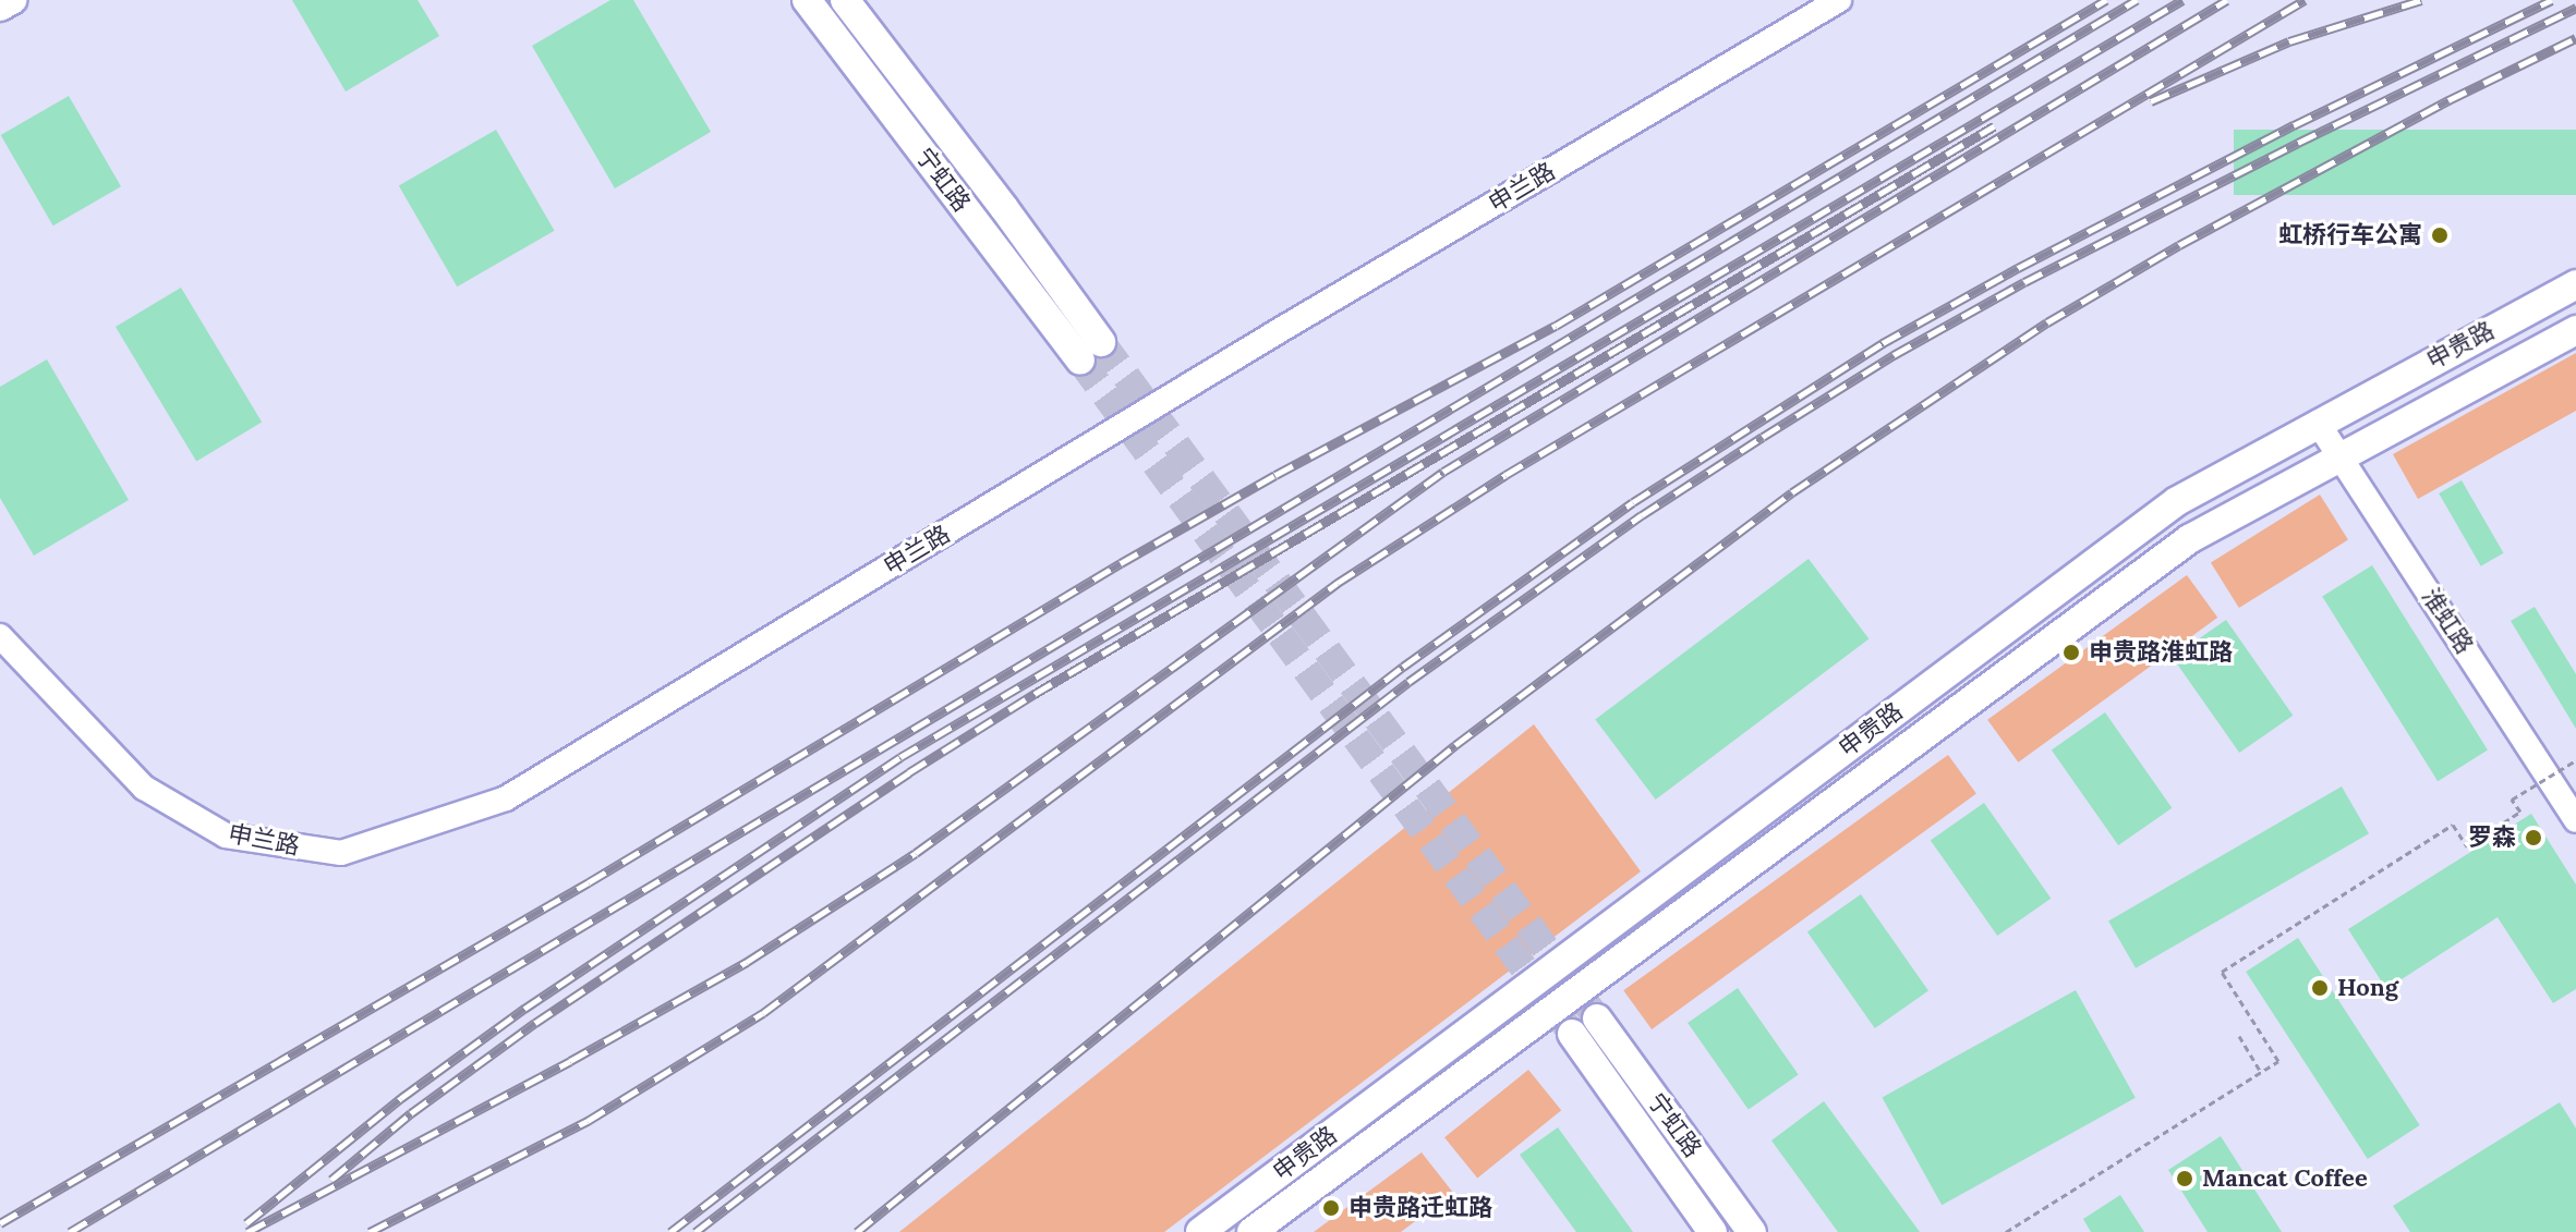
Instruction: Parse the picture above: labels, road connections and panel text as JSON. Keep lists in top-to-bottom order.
{
  "streets": {
    "main road": ["宁虹路", "申贵路"],
    "street": ["申兰路", "淮虹路"]
  },
  "crossings": [
    ["申贵路", "淮虹路"]
  ],
  "places": [
    "虹桥行车公寓",
    "申贵路淮虹路",
    "罗森",
    "Hong",
    "Mancat Coffee",
    "申贵路迁虹路"
  ]
}
